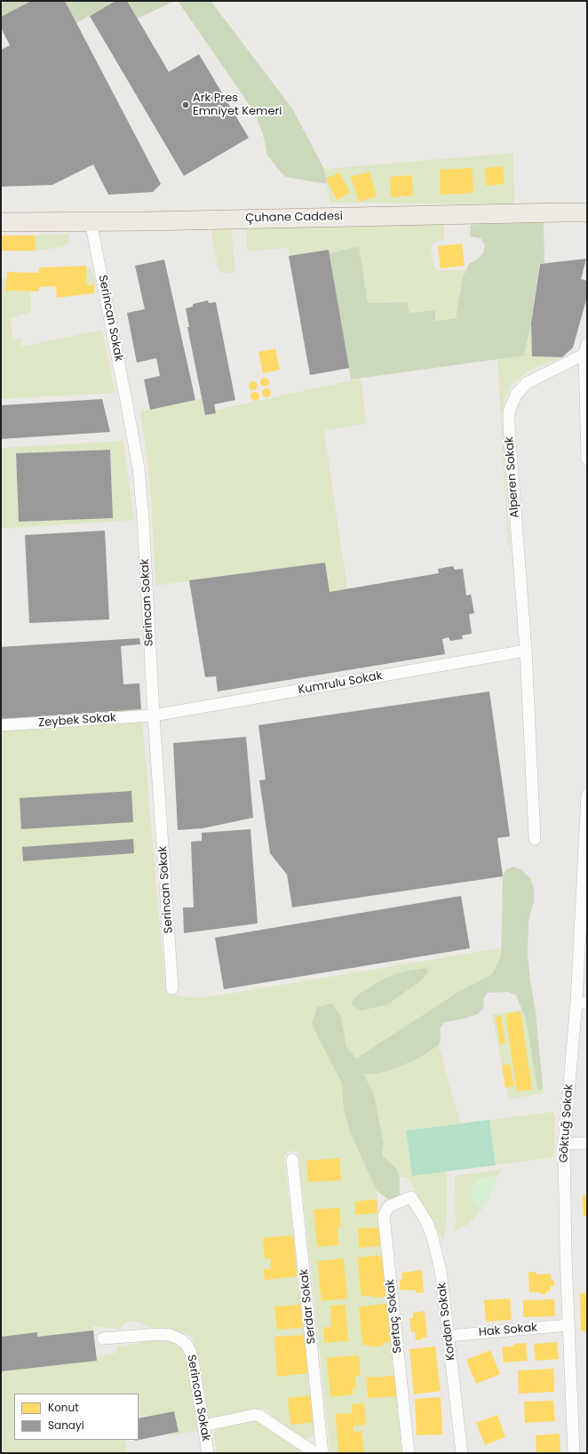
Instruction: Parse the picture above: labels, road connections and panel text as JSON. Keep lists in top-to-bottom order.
{
  "streets": {
    "main road": ["Çuhane Caddesi"],
    "street": [
      "Serincan Sokak",
      "Alperen Sokak",
      "Kumrulu Sokak",
      "Zeybek Sokak",
      "Göktuğ Sokak",
      "Serdar Sokak",
      "Sertaç Sokak",
      "Kordon Sokak",
      "Hak Sokak"
    ]
  },
  "crossings": [
    ["Çuhane Caddesi", "Serincan Sokak"],
    ["Serincan Sokak", "Kumrulu Sokak"],
    ["Serincan Sokak", "Zeybek Sokak"],
    ["Alperen Sokak", "Kumrulu Sokak"],
    ["Kumrulu Sokak", "Zeybek Sokak"],
    ["Göktuğ Sokak", "Hak Sokak"],
    ["Sertaç Sokak", "Kordon Sokak"],
    ["Kordon Sokak", "Hak Sokak"]
  ],
  "places": ["Ark Pres Emniyet Kemeri"],
  "legend": ["Konut", "Sanayi"]
}
